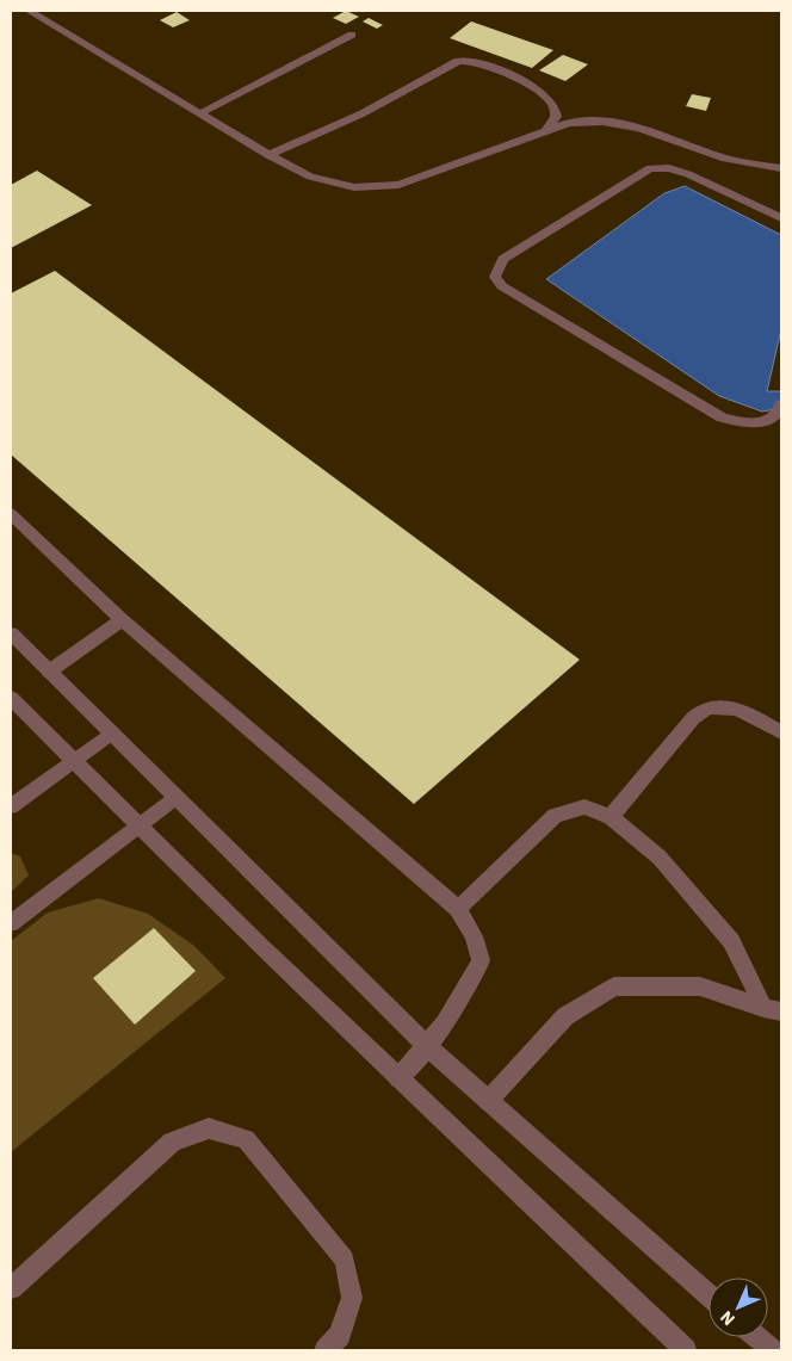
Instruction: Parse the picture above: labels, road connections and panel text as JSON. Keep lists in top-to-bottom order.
{
  "north": "bottom left"
}
